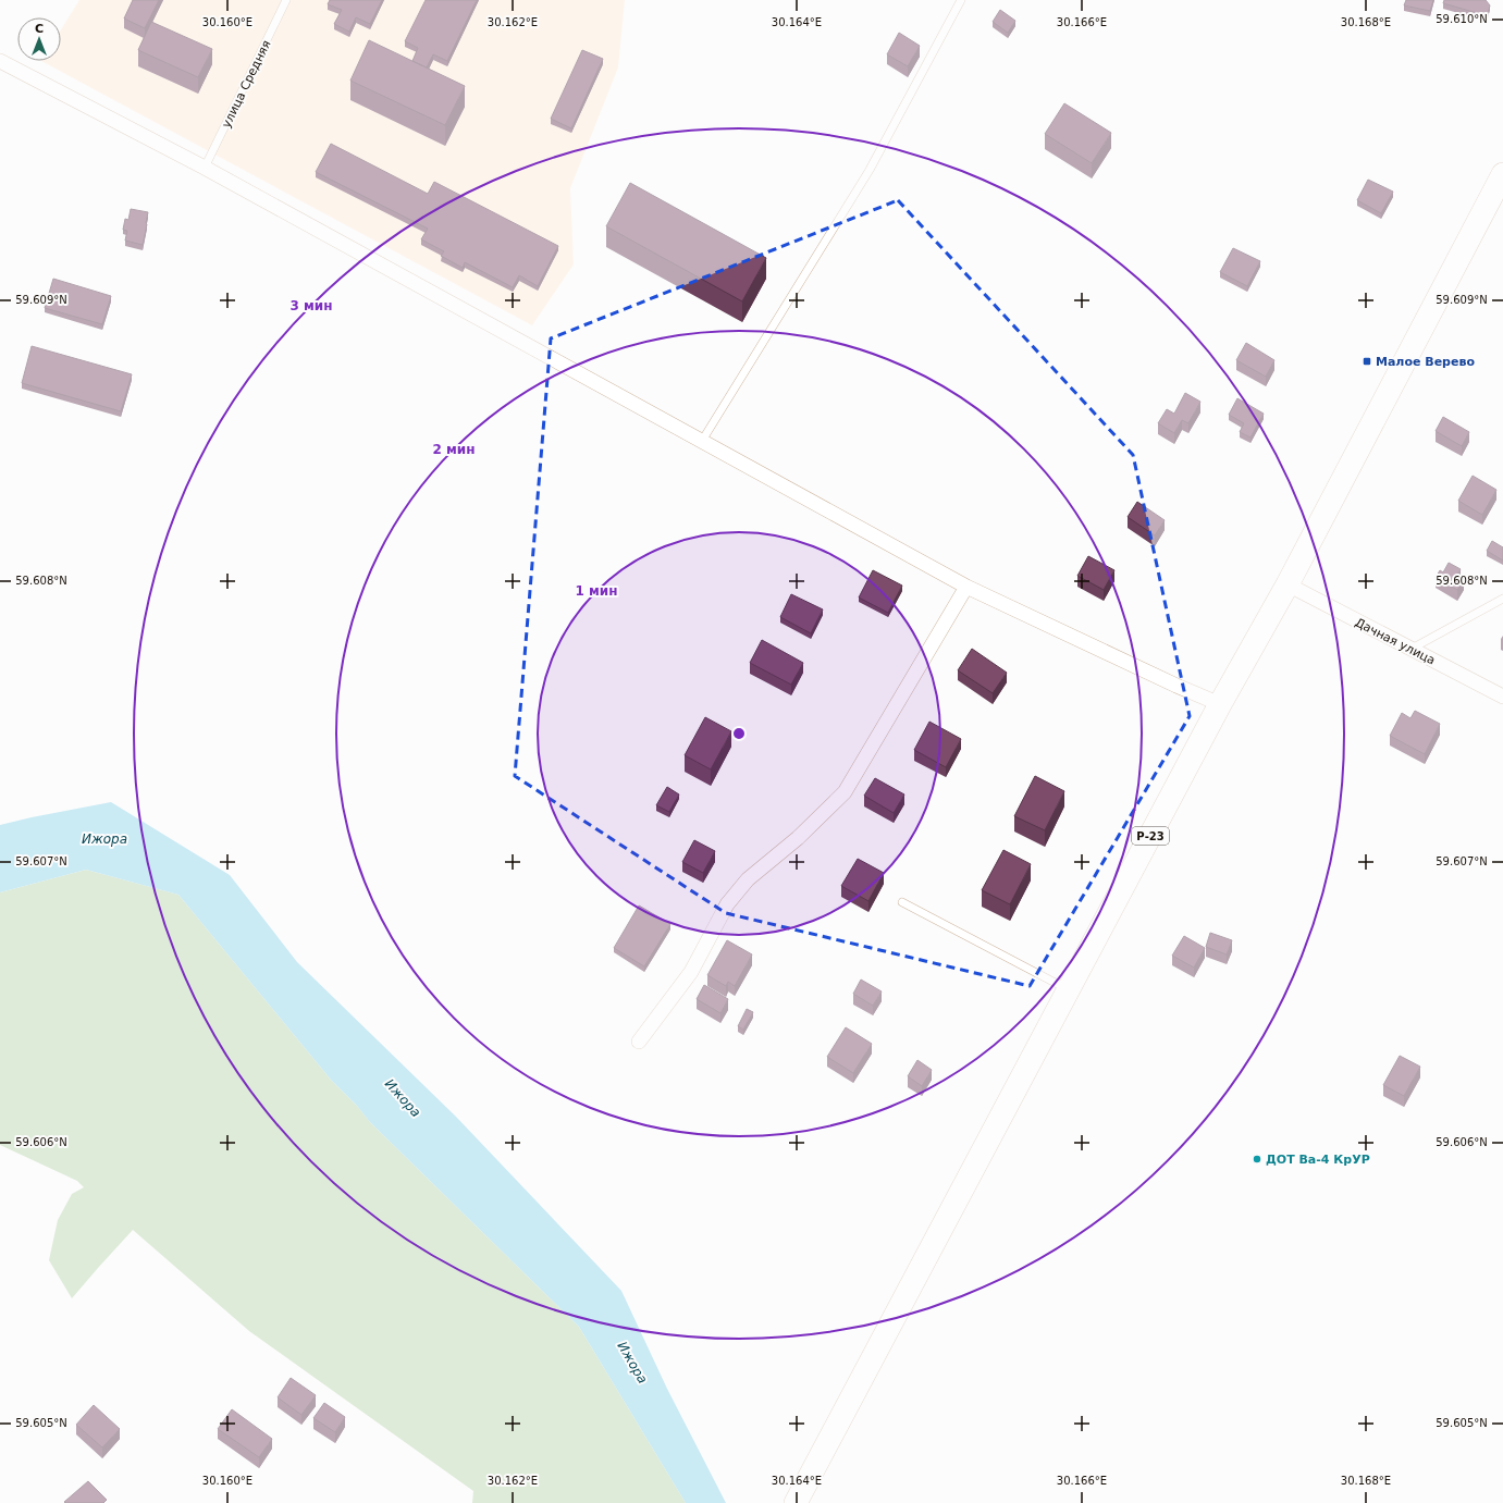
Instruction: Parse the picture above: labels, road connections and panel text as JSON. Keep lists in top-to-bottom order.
{
  "streets": {
    "main road": ["Р-23"],
    "street": ["Дачная улица"],
    "lane": ["улица Средняя"]
  },
  "crossings": [
    ["Дачная улица", "Р-23"]
  ],
  "water": ["Ижора"],
  "places": {
    "transit": ["Малое Верево"],
    "other": ["ДОТ Ва-4 КрУР"]
  },
  "north": "top",
  "coordinates": [
    "59.610°N",
    "30.160°E",
    "30.162°E",
    "30.164°E",
    "30.166°E",
    "30.168°E",
    "59.609°N",
    "59.608°N",
    "59.607°N",
    "59.606°N",
    "59.605°N"
  ],
  "rings": ["3 мин", "2 мин", "1 мин"]
}
